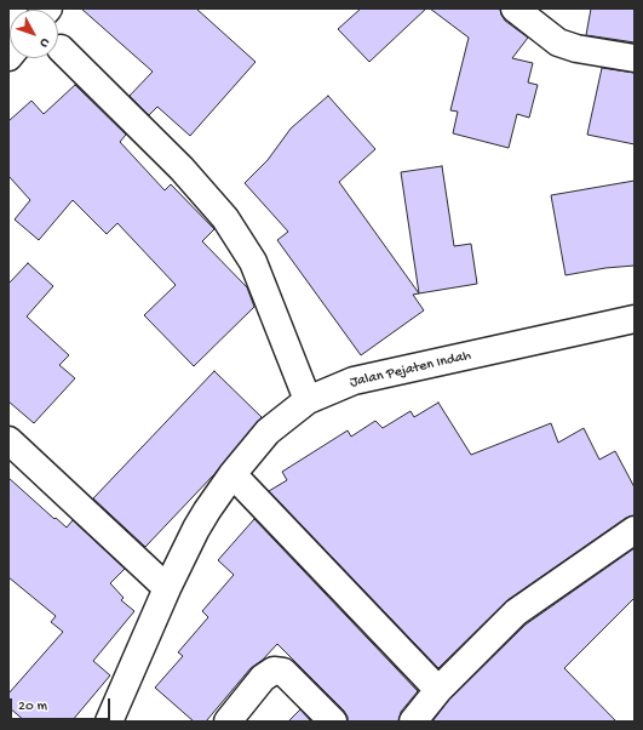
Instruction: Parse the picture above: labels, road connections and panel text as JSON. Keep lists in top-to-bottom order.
{
  "streets": {
    "street": ["Jalan Pejaten Indah"]
  },
  "scale_bar": "20 m",
  "north": "bottom right"
}
